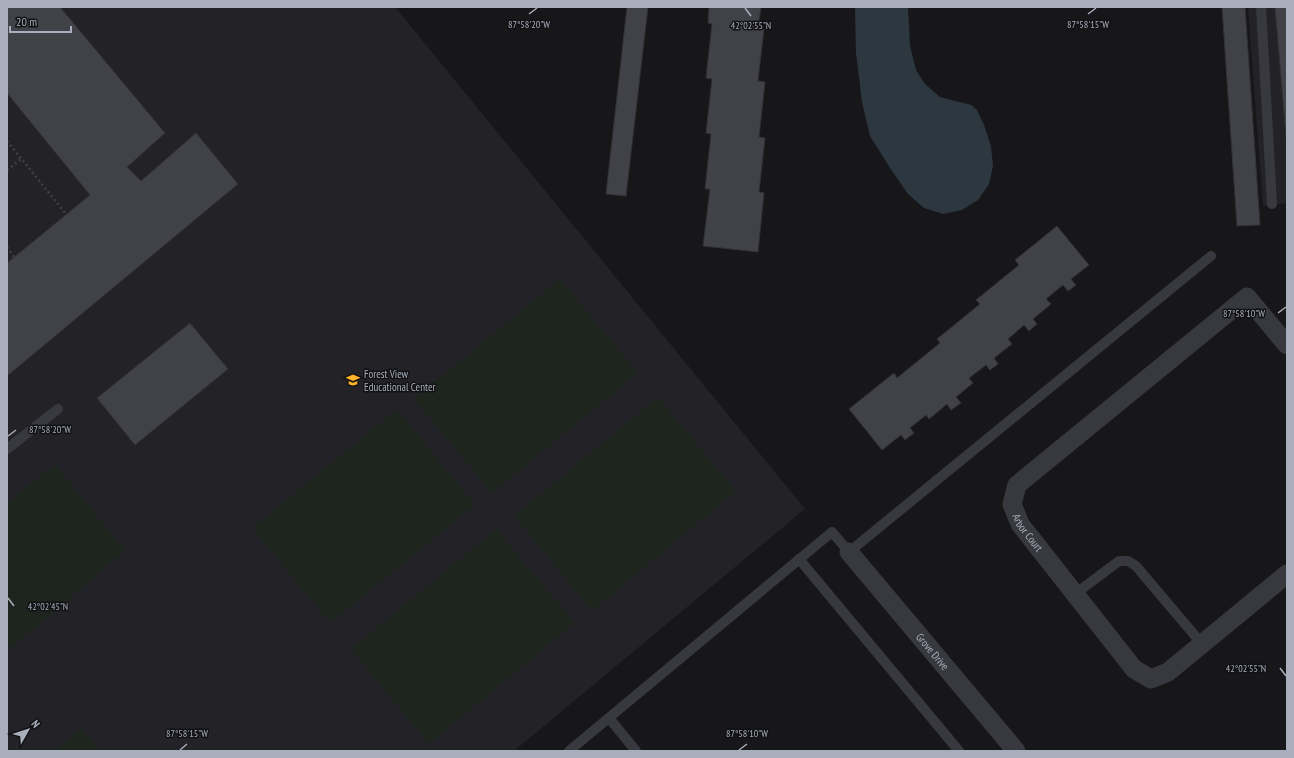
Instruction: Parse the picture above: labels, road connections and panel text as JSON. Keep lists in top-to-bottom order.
{
  "streets": {
    "street": ["Arbor Court", "Grove Drive"]
  },
  "places": {
    "school or university": ["Forest View Educational Center"]
  },
  "scale_bar": "20 m",
  "north": "top right",
  "coordinates": [
    "87°58'15\"W",
    "87°58'20\"W",
    "42°02'55\"N",
    "87°58'10\"W",
    "42°02'45\"N"
  ]
}
